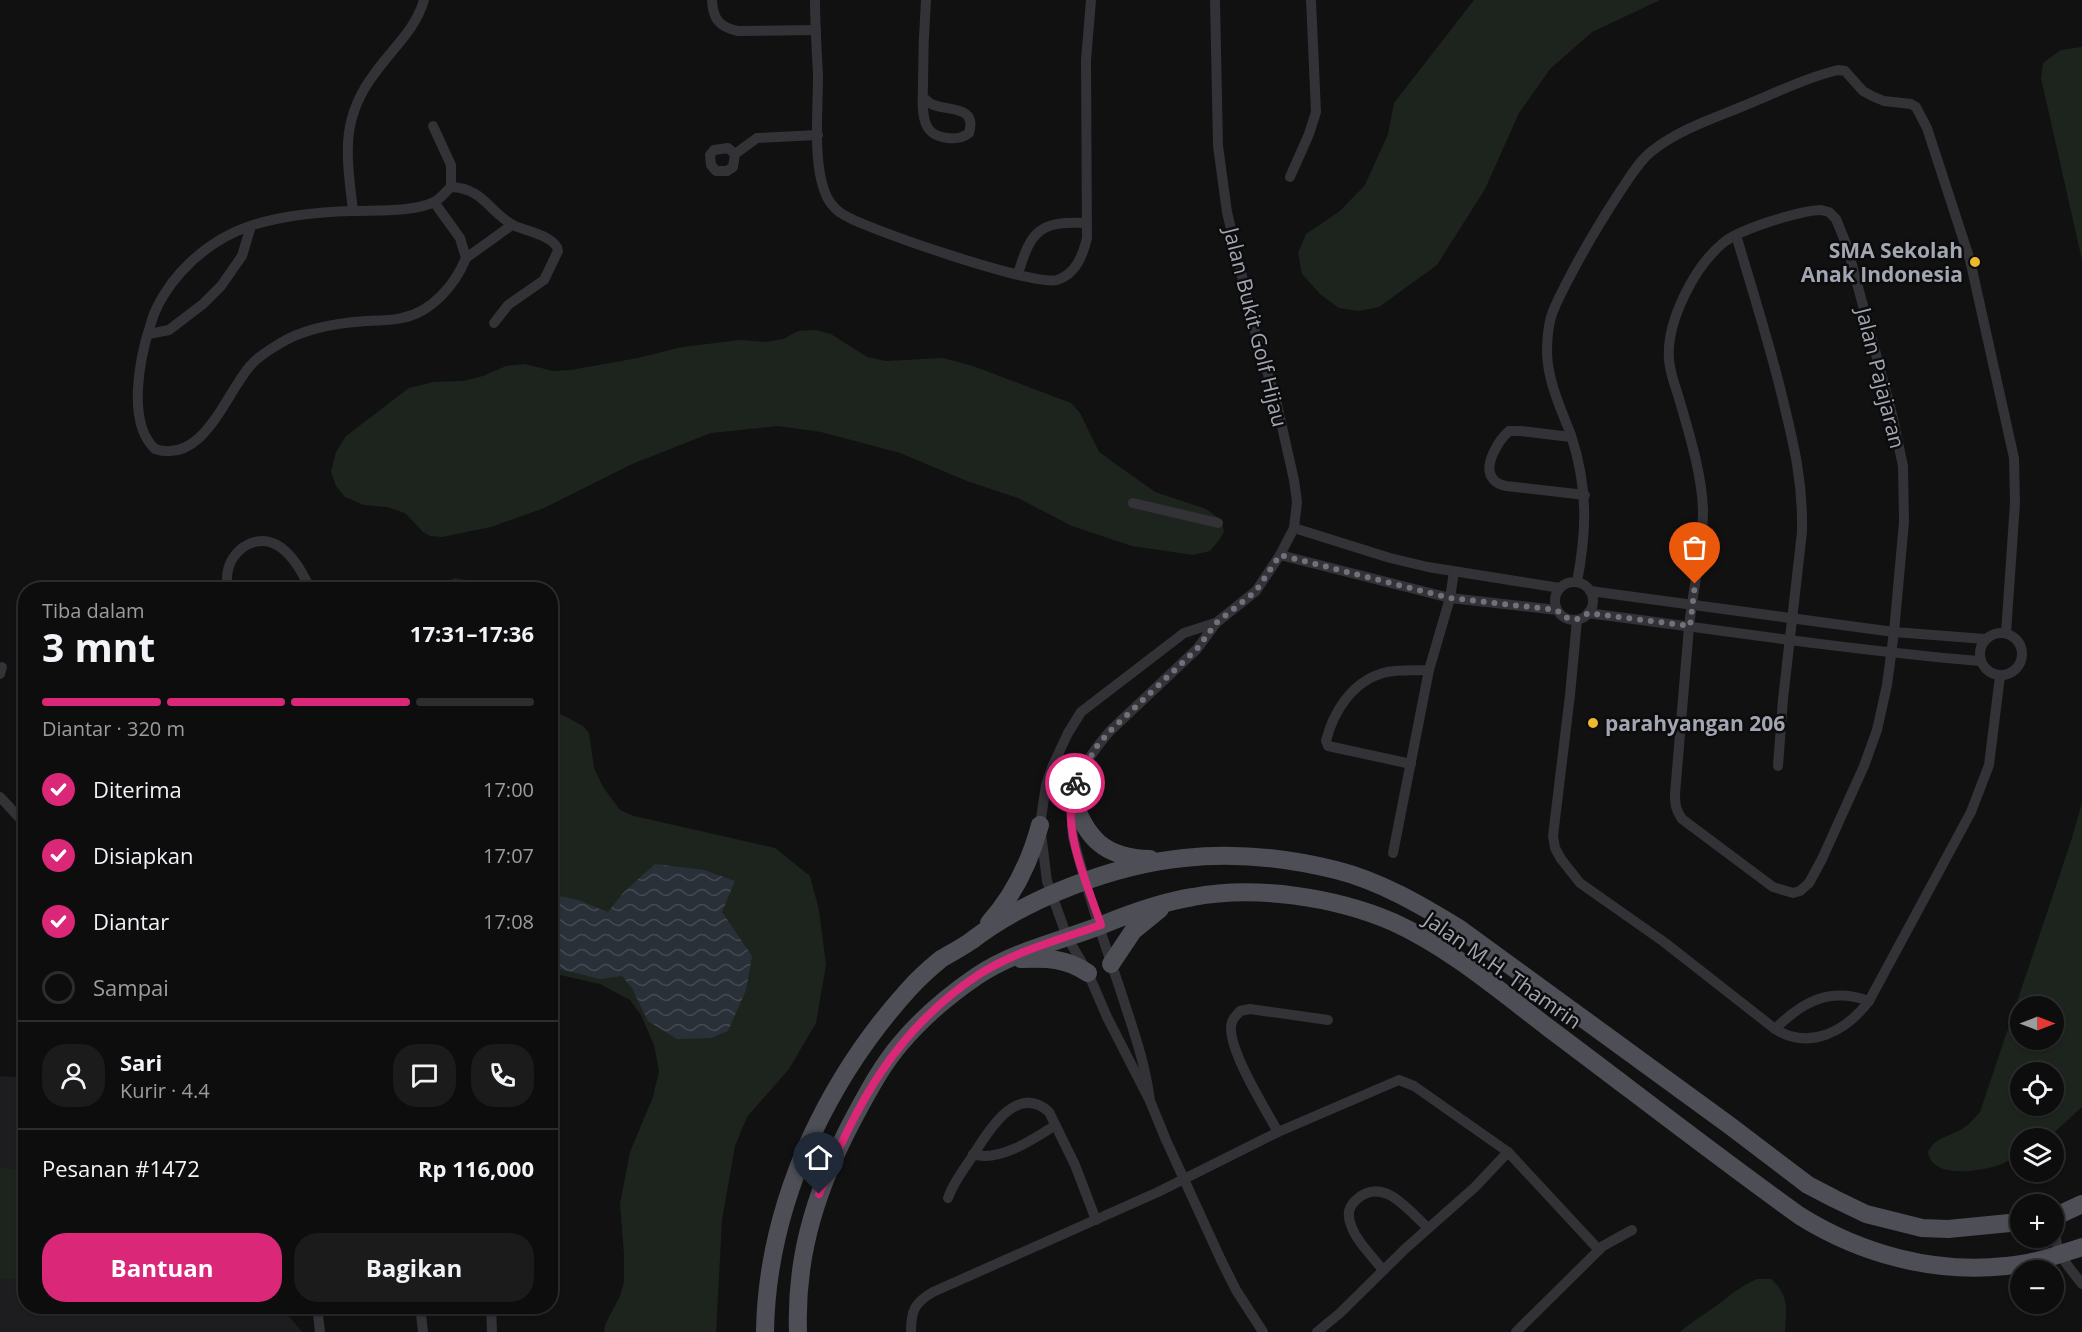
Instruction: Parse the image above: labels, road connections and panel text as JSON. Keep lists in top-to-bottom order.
{
  "streets": {
    "main road": ["Jalan M.H. Thamrin"],
    "street": ["Jalan Bukit Golf Hijau", "Jalan Pajajaran"]
  },
  "places": ["SMA Sekolah Anak Indonesia", "parahyangan 206"],
  "north": "right",
  "page": {
    "heading": ["3 mnt", "Tiba dalam", "17:31–17:36"],
    "panel": [
      "Sari",
      "Kurir · 4.4",
      "Pesanan #1472",
      "Rp 116,000"
    ],
    "bar": "Diantar · 320 m",
    "list": [
      ["Diterima", "17:00"],
      ["Disiapkan", "17:07"],
      ["Diantar", "17:08"],
      "Sampai"
    ],
    "map_buttons": ["+", "−"],
    "buttons": ["Bantuan", "Bagikan"]
  }
}
